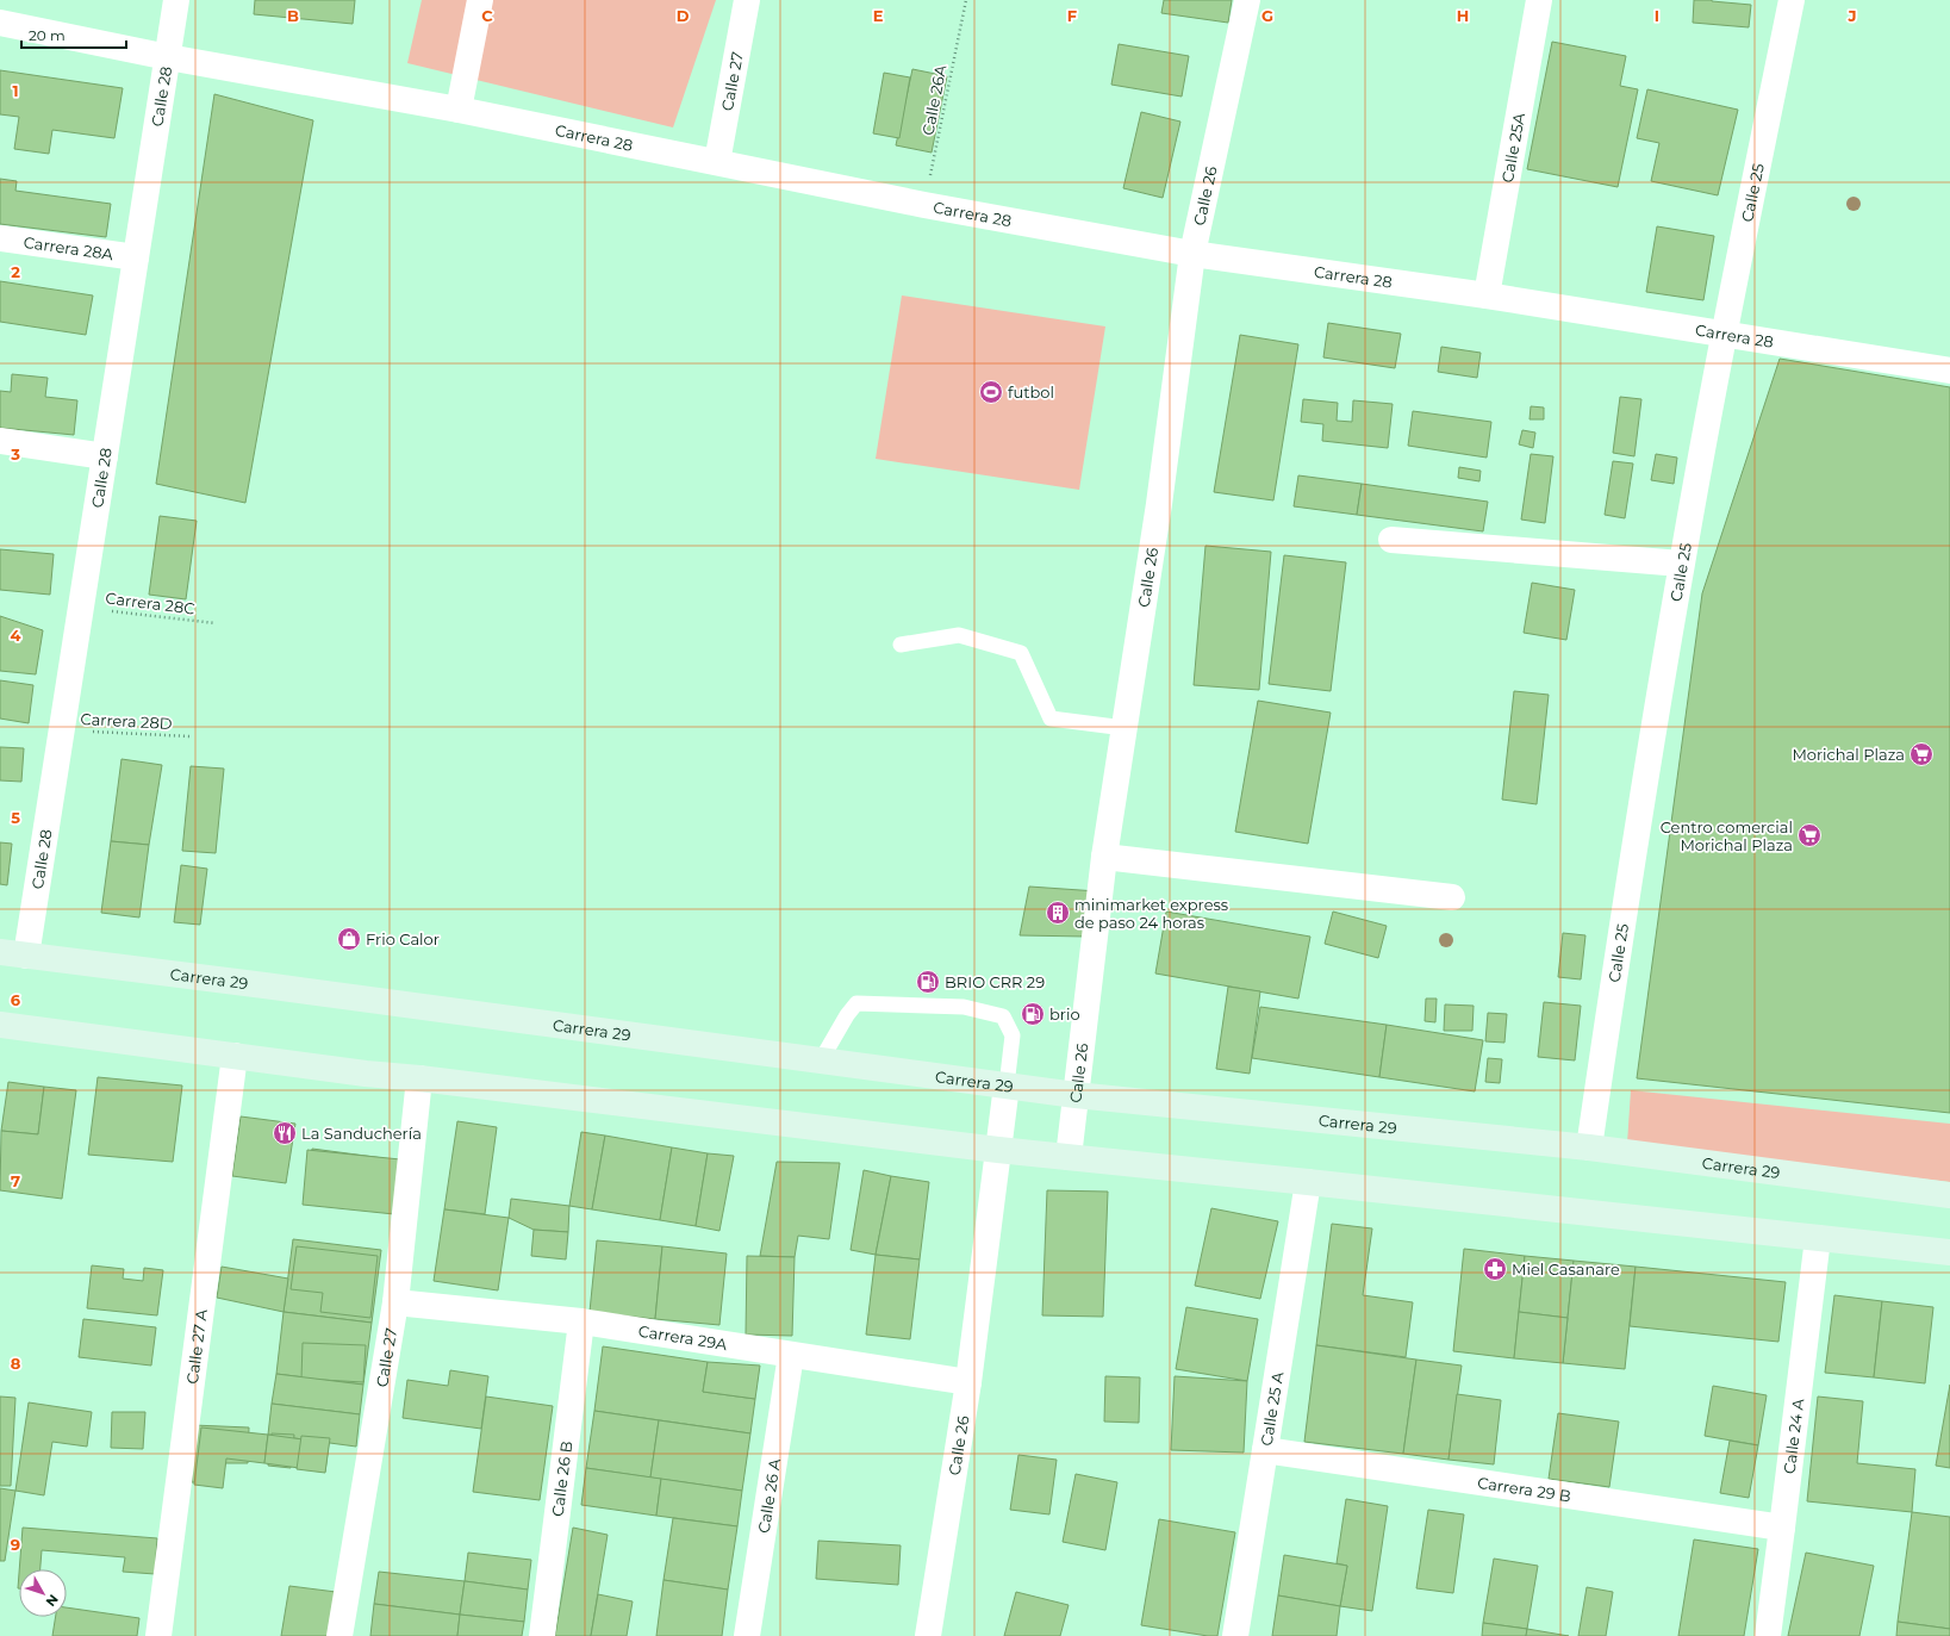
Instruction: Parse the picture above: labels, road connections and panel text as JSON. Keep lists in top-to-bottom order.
{
  "streets": {
    "main road": ["Carrera 29"],
    "street": [
      "Calle 27",
      "Calle 28",
      "Carrera 28",
      "Calle 25A",
      "Calle 25",
      "Calle 26",
      "Carrera 28A",
      "Carrera 29A",
      "Calle 27 A",
      "Calle 25 A",
      "Calle 24 A",
      "Calle 26 B",
      "Carrera 29 B",
      "Calle 26 A"
    ],
    "path": ["Calle 26A", "Carrera 28C", "Carrera 28D"]
  },
  "crossings": [
    ["Calle 27", "Carrera 28"],
    ["Calle 27", "Carrera 29A"],
    ["Calle 28", "Carrera 28"],
    ["Calle 28", "Carrera 28A"],
    ["Calle 28", "Carrera 28C"],
    ["Calle 28", "Carrera 28D"],
    ["Calle 28", "Carrera 29"],
    ["Calle 26A", "Carrera 28"],
    ["Carrera 28", "Calle 25A"],
    ["Carrera 28", "Calle 25"],
    ["Carrera 28", "Calle 26"],
    ["Calle 25", "Carrera 29"],
    ["Calle 26", "Carrera 29"],
    ["Calle 26", "Carrera 29A"],
    ["Carrera 29A", "Calle 26 B"],
    ["Carrera 29A", "Calle 26 A"],
    ["Calle 25 A", "Carrera 29 B"],
    ["Calle 24 A", "Carrera 29 B"]
  ],
  "places": {
    "sports": ["futbol"],
    "supermarket": ["Morichal Plaza", "Centro comercial Morichal Plaza"],
    "building": ["minimarket express de paso 24 horas"],
    "shop": ["Frio Calor"],
    "fuel station": ["BRIO CRR 29", "brio"],
    "restaurant": ["La Sanduchería"],
    "pharmacy": ["Miel Casanare"]
  },
  "scale_bar": "20 m",
  "north": "bottom right",
  "grid": {
    "columns": [
      "B",
      "C",
      "D",
      "E",
      "F",
      "G",
      "H",
      "I",
      "J"
    ],
    "rows": [
      "1",
      "2",
      "3",
      "4",
      "5",
      "6",
      "7",
      "8",
      "9"
    ]
  }
}
